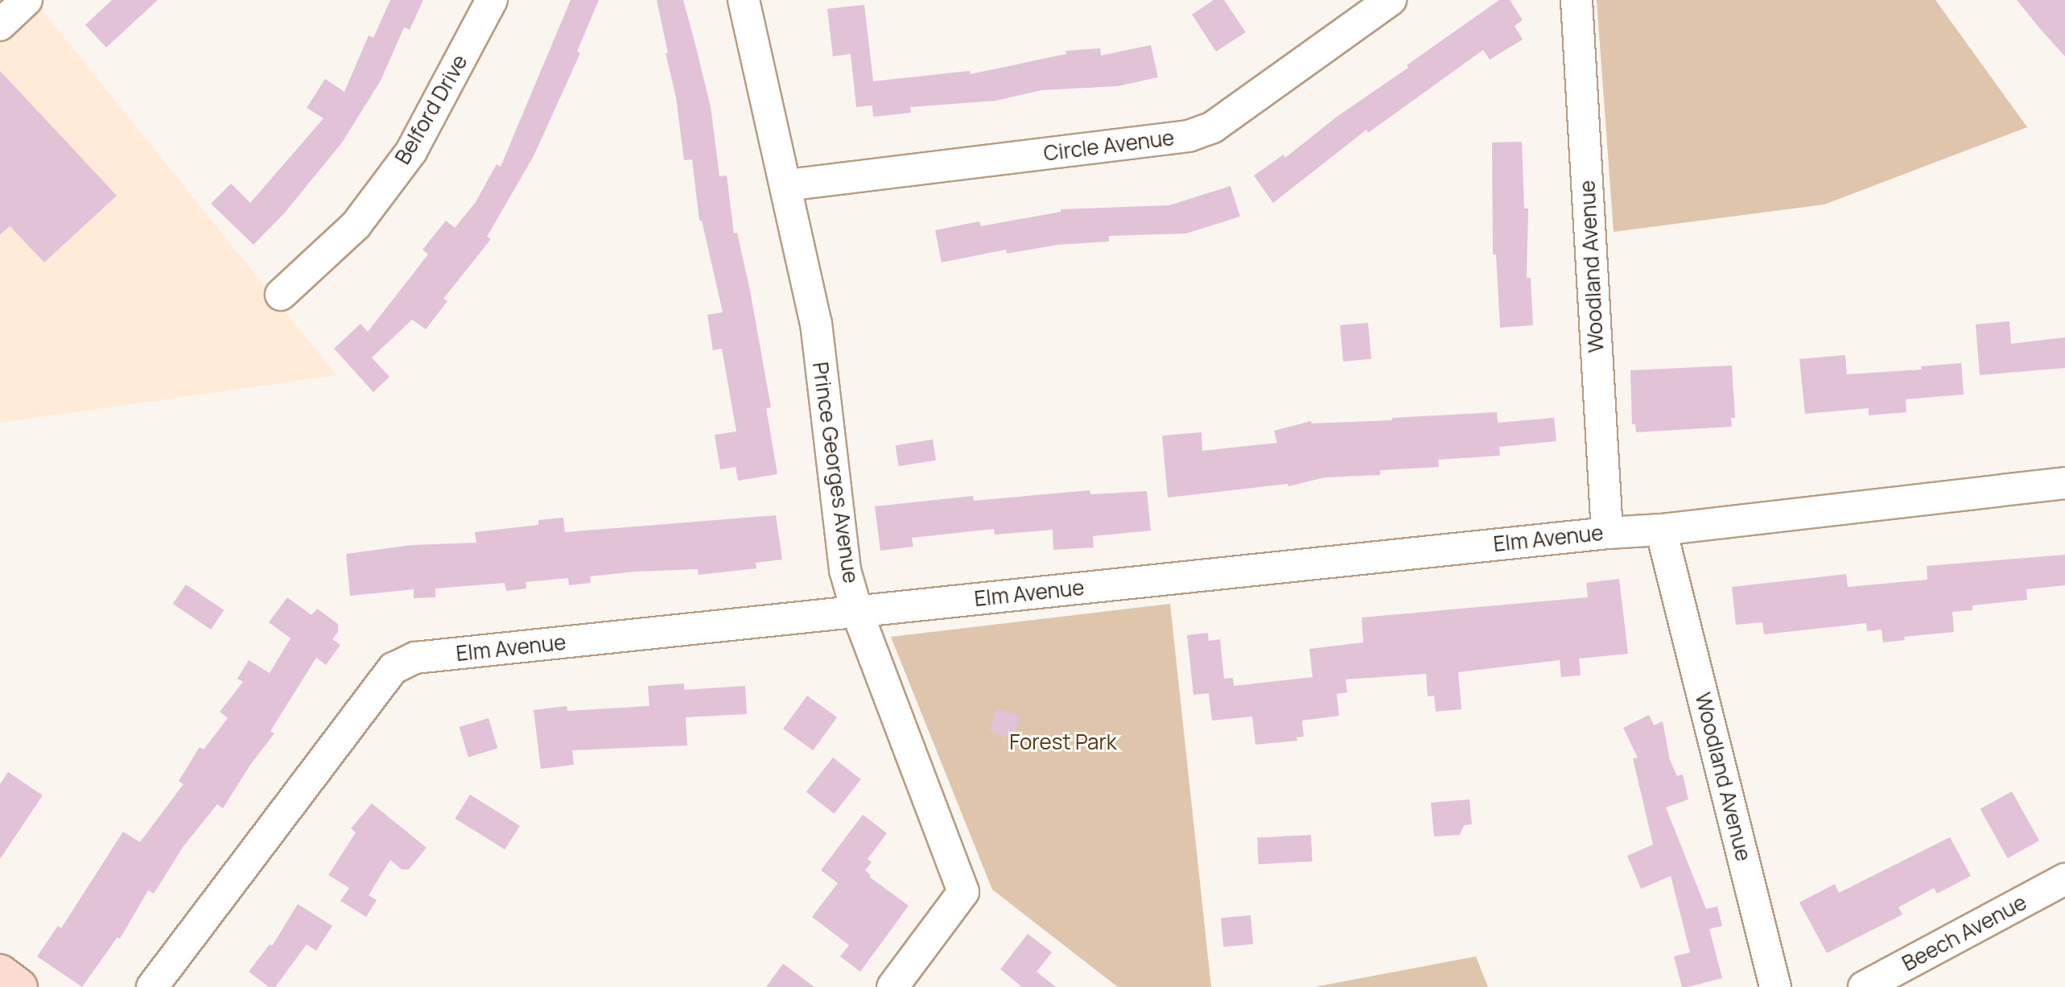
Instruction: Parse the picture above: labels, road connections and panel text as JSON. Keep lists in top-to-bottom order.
{
  "streets": {
    "street": [
      "Belford Drive",
      "Circle Avenue",
      "Woodland Avenue",
      "Prince Georges Avenue",
      "Elm Avenue",
      "Beech Avenue"
    ]
  },
  "crossings": [
    ["Circle Avenue", "Prince Georges Avenue"],
    ["Woodland Avenue", "Elm Avenue"],
    ["Prince Georges Avenue", "Elm Avenue"]
  ],
  "parks": ["Forest Park"]
}
